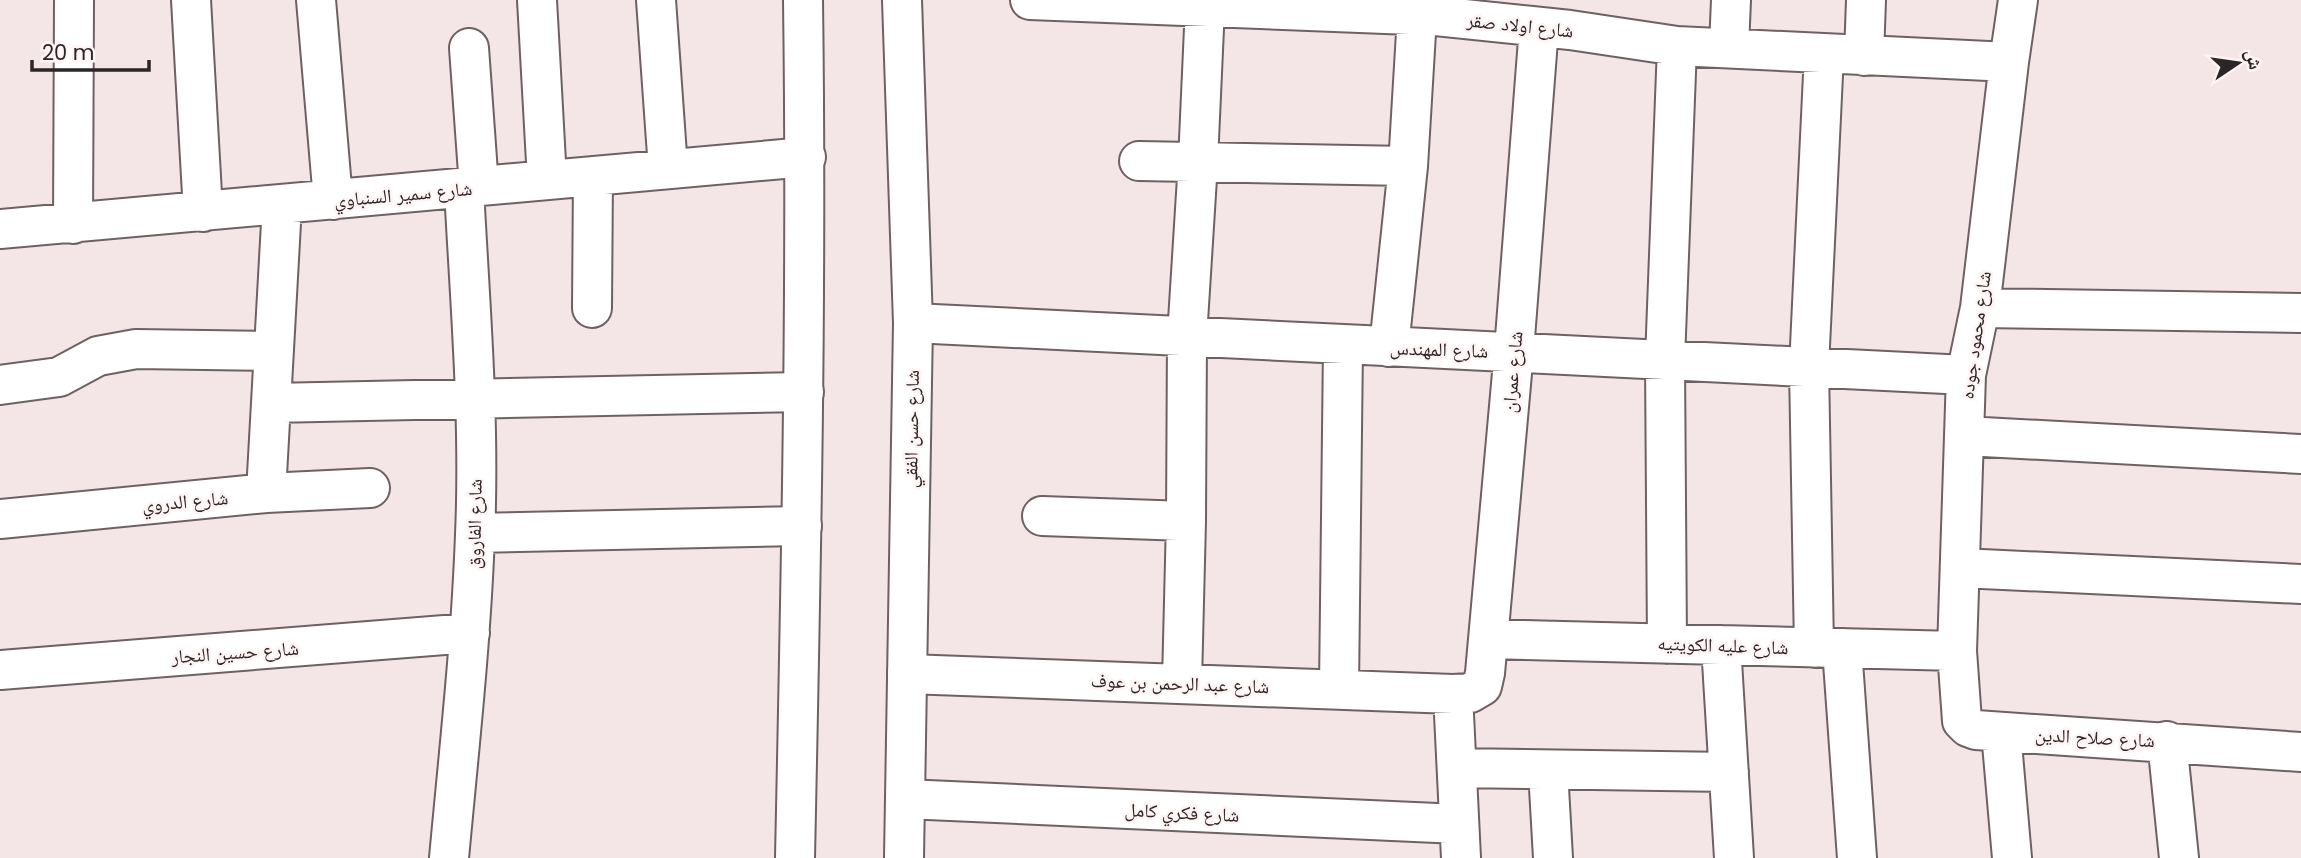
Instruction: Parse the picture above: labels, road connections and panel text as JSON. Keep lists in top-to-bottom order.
{
  "streets": {
    "street": [
      "شارع اولاد صقر",
      "شارع سمير السنباوي",
      "شارع محمود جوده",
      "شارع المهندس",
      "شارع عمران",
      "شارع حسن الفقي",
      "شارع الدروي",
      "شارع الفاروق",
      "شارع عليه الكويتيه",
      "شارع حسين النجار",
      "شارع عبد الرحمن بن عوف",
      "شارع صلاح الدين",
      "شارع فكري كامل"
    ]
  },
  "crossings": [
    ["شارع اولاد صقر", "شارع محمود جوده"],
    ["شارع اولاد صقر", "شارع عمران"],
    ["شارع سمير السنباوي", "شارع الفاروق"],
    ["شارع محمود جوده", "شارع المهندس"],
    ["شارع محمود جوده", "شارع عليه الكويتيه"],
    ["شارع محمود جوده", "شارع صلاح الدين"],
    ["شارع المهندس", "شارع عمران"],
    ["شارع المهندس", "شارع حسن الفقي"],
    ["شارع عمران", "شارع عليه الكويتيه"],
    ["شارع عمران", "شارع عبد الرحمن بن عوف"],
    ["شارع حسن الفقي", "شارع عبد الرحمن بن عوف"],
    ["شارع حسن الفقي", "شارع فكري كامل"],
    ["شارع الفاروق", "شارع حسين النجار"],
    ["شارع عليه الكويتيه", "شارع صلاح الدين"]
  ],
  "scale_bar": "20 m",
  "north": "right"
}
